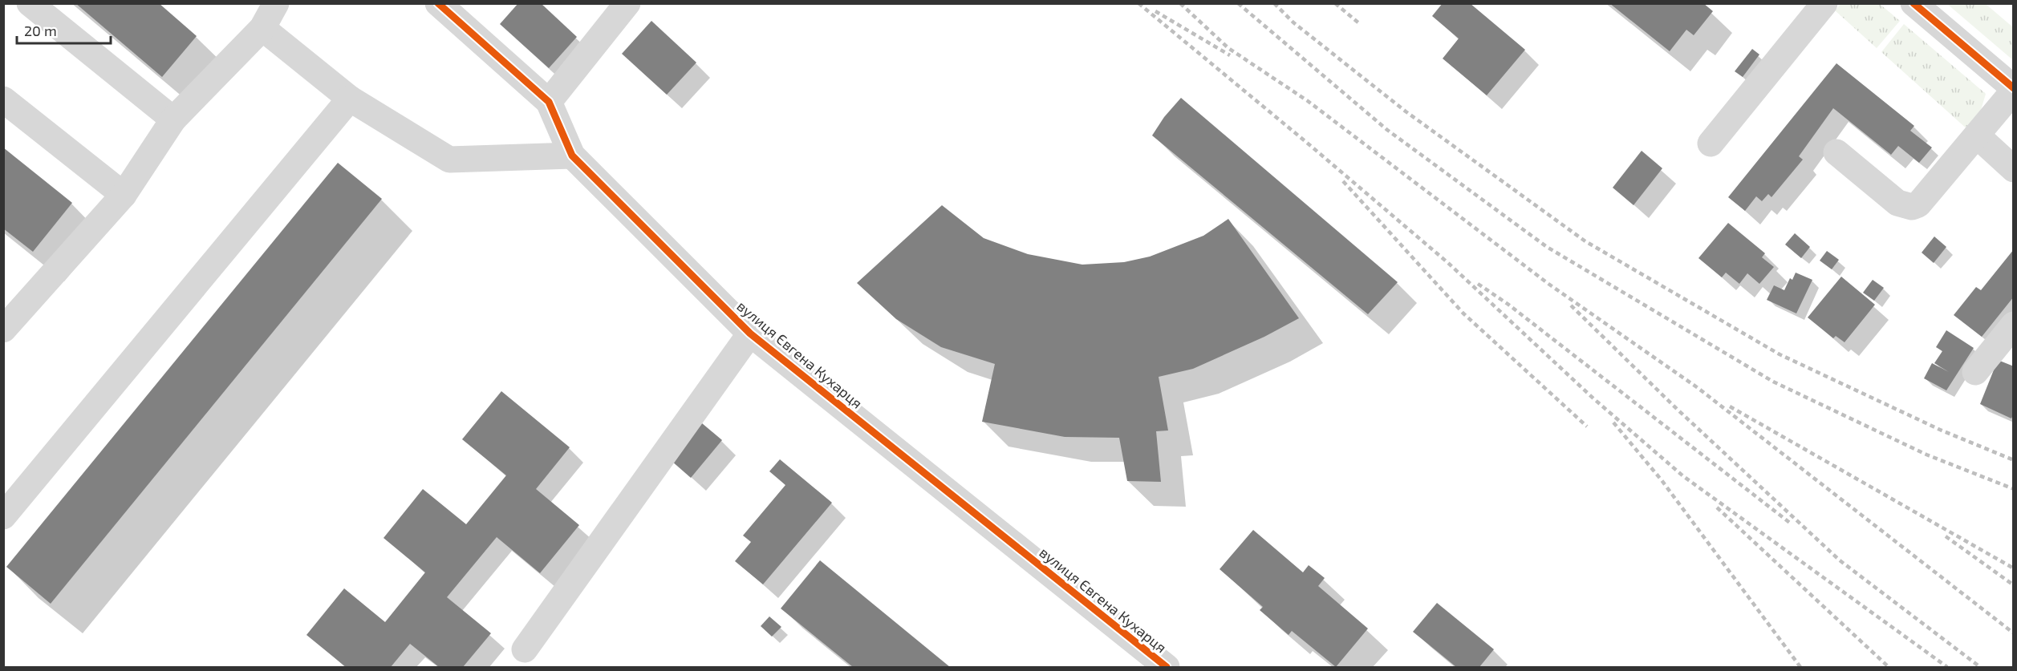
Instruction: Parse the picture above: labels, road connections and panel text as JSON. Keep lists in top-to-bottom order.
{
  "streets": {
    "street": ["вулиця Євгена Кухарця"]
  },
  "scale_bar": "20 m"
}
